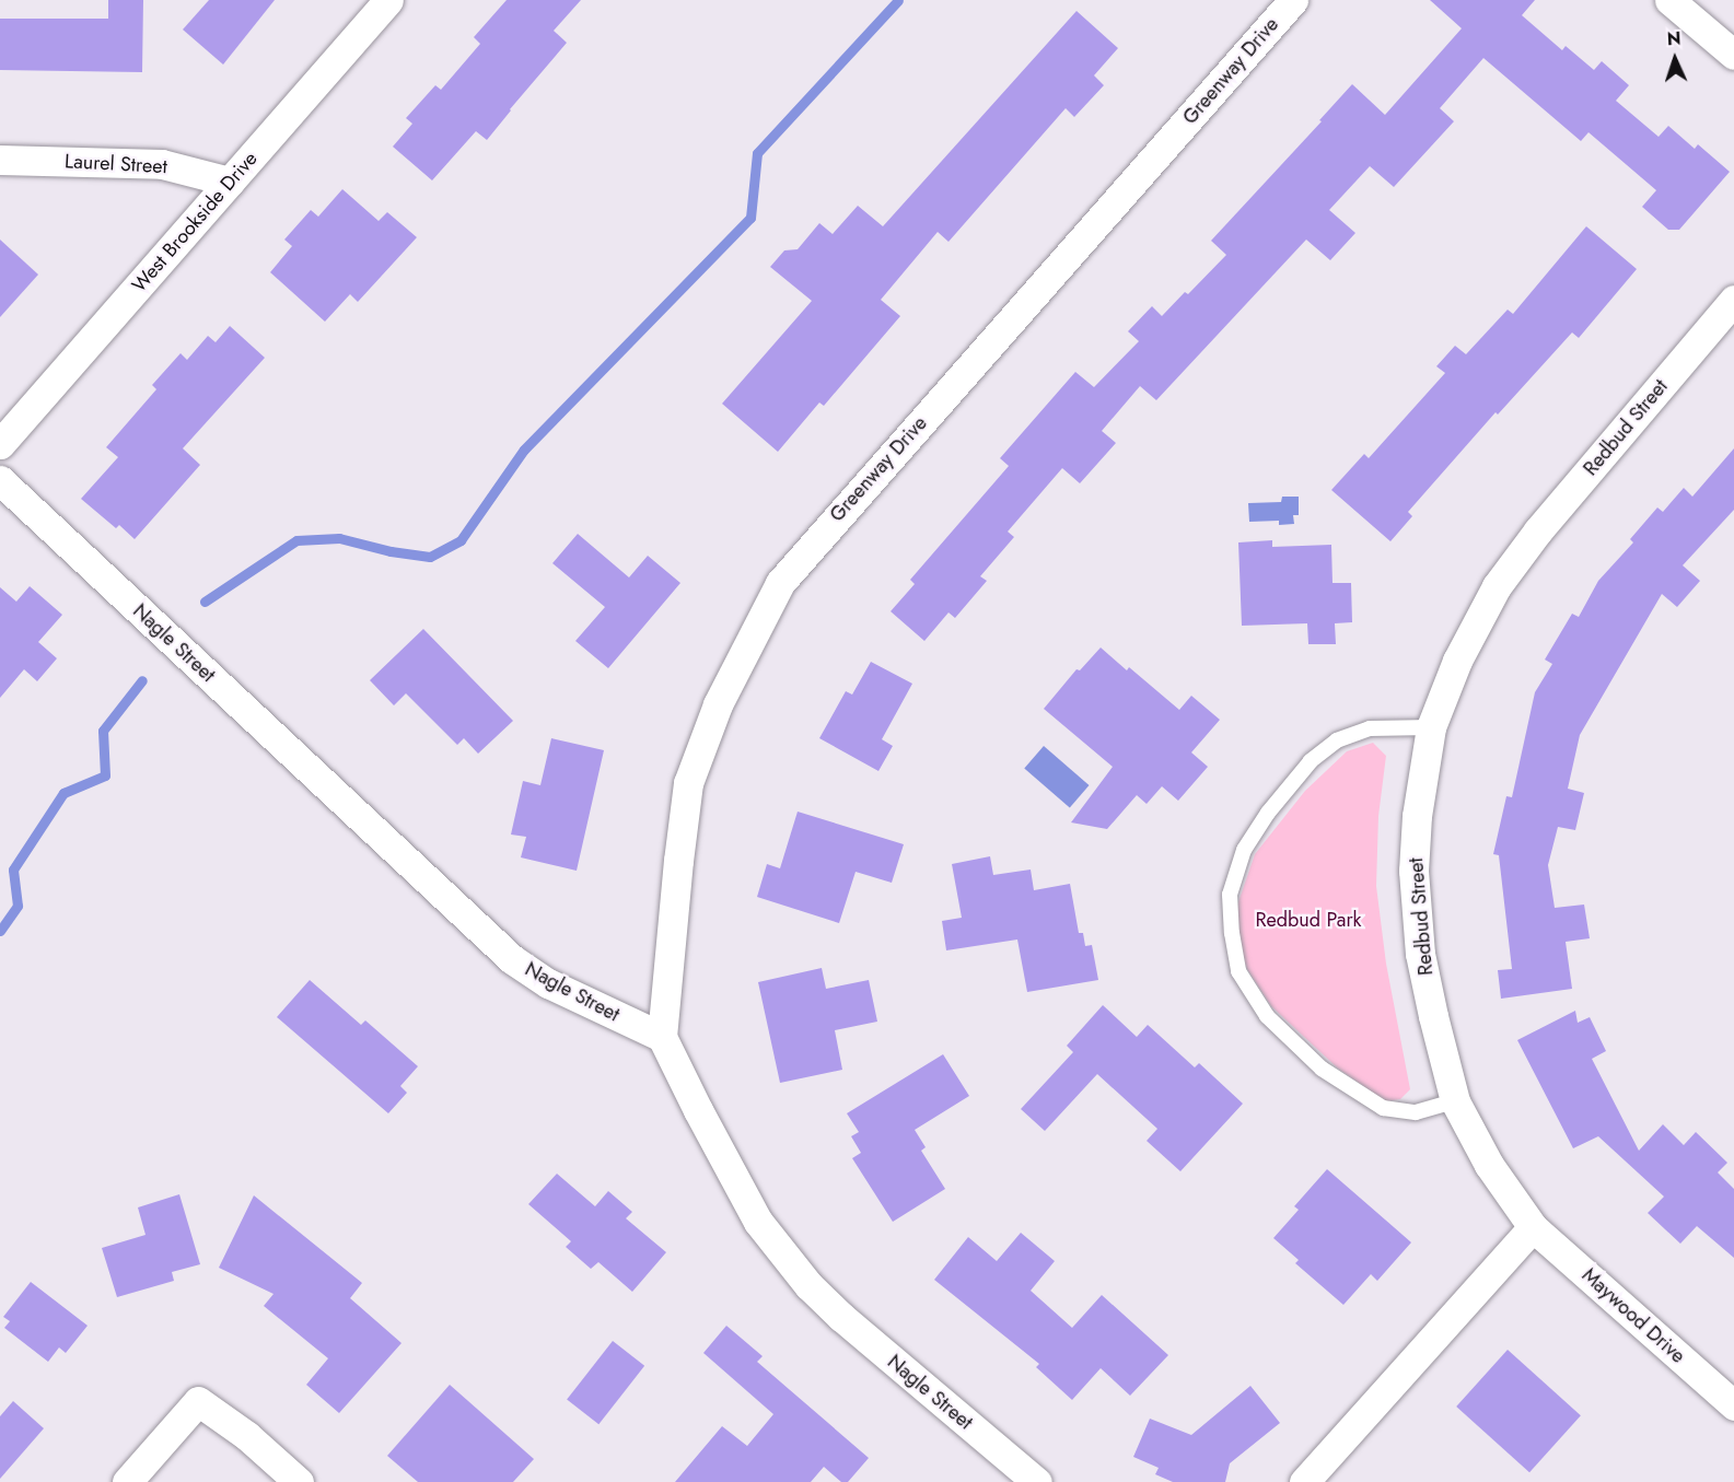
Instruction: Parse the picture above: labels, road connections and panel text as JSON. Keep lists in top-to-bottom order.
{
  "streets": {
    "street": [
      "Greenway Drive",
      "Laurel Street",
      "West Brookside Drive",
      "Redbud Street",
      "Nagle Street",
      "Maywood Drive"
    ]
  },
  "crossings": [
    ["Greenway Drive", "Nagle Street"],
    ["Laurel Street", "West Brookside Drive"],
    ["Redbud Street", "Maywood Drive"]
  ],
  "parks": ["Redbud Park"],
  "north": "top"
}
